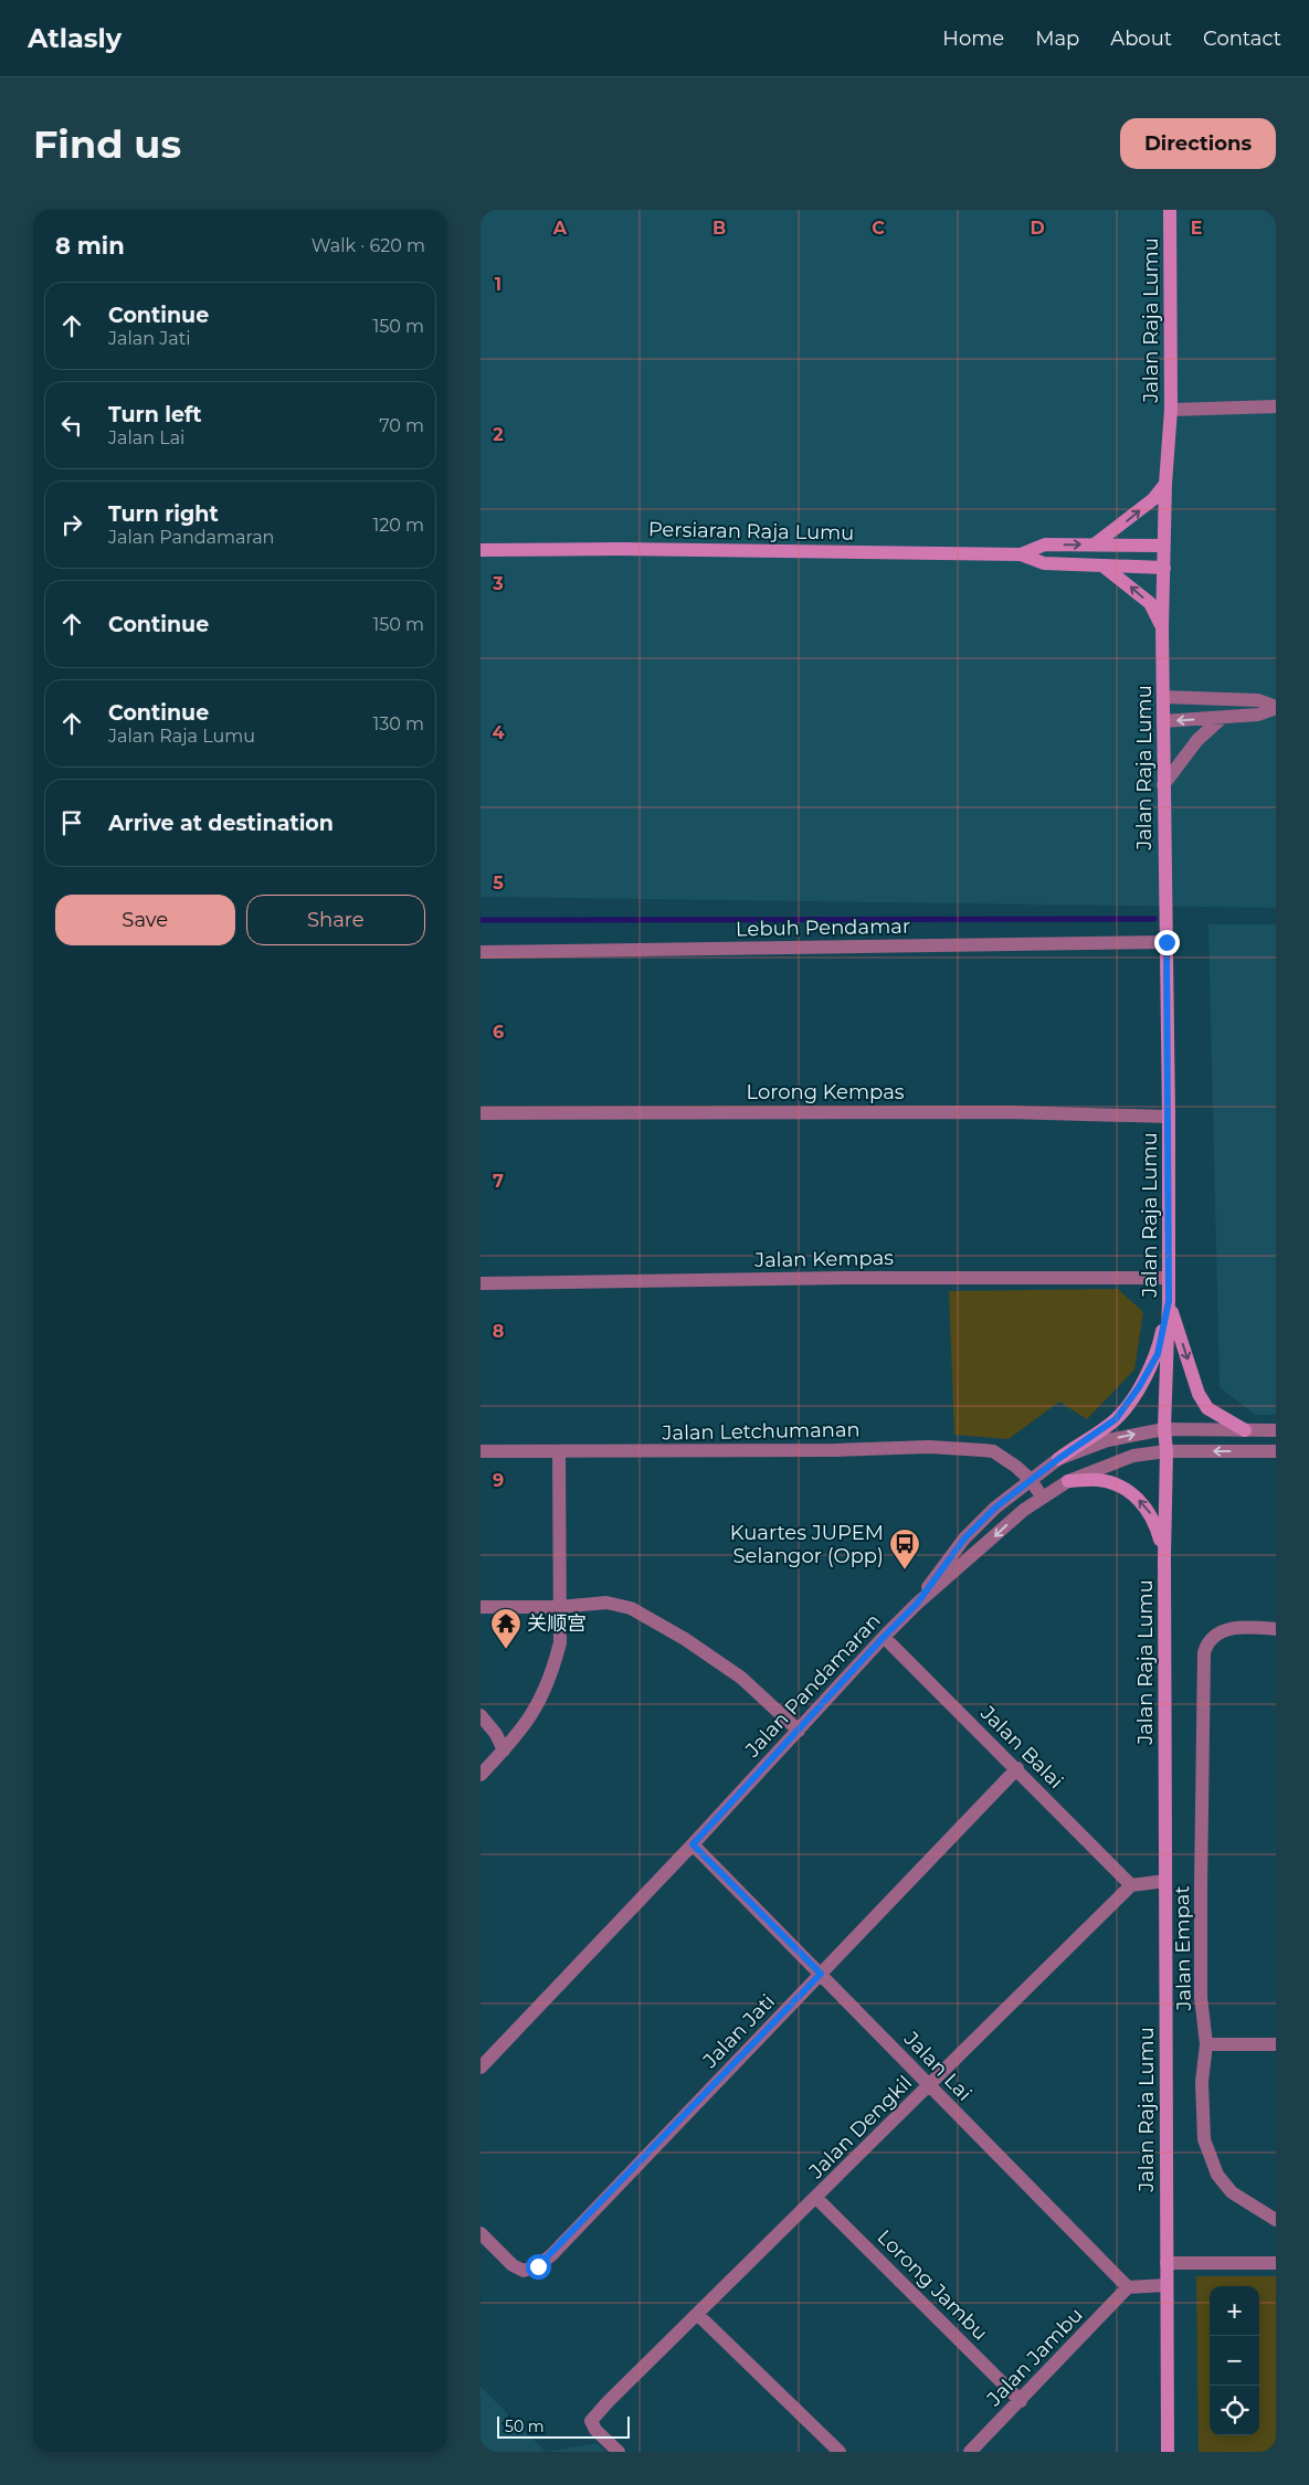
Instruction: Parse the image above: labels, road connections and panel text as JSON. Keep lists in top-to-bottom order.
{
  "streets": {
    "street": [
      "Jalan Raja Lumu",
      "Persiaran Raja Lumu",
      "Lebuh Pendamar",
      "Lorong Kempas",
      "Jalan Kempas",
      "Jalan Letchumanan",
      "Jalan Pandamaran",
      "Jalan Balai",
      "Jalan Empat",
      "Jalan Jati",
      "Jalan Lai",
      "Jalan Dengkil",
      "Lorong Jambu",
      "Jalan Jambu"
    ]
  },
  "crossings": [
    ["Jalan Raja Lumu", "Persiaran Raja Lumu"],
    ["Jalan Raja Lumu", "Lebuh Pendamar"],
    ["Jalan Raja Lumu", "Lorong Kempas"],
    ["Jalan Raja Lumu", "Jalan Kempas"],
    ["Jalan Raja Lumu", "Jalan Pandamaran"],
    ["Jalan Letchumanan", "Jalan Pandamaran"],
    ["Jalan Pandamaran", "Jalan Balai"],
    ["Jalan Pandamaran", "Jalan Lai"],
    ["Jalan Balai", "Jalan Jati"],
    ["Jalan Balai", "Jalan Dengkil"],
    ["Jalan Jati", "Jalan Lai"],
    ["Jalan Lai", "Jalan Dengkil"],
    ["Jalan Lai", "Jalan Jambu"],
    ["Jalan Dengkil", "Lorong Jambu"],
    ["Lorong Jambu", "Jalan Jambu"]
  ],
  "places": {
    "bus stop": ["Kuartes JUPEM Selangor (Opp)"],
    "temple": ["关顺宫"]
  },
  "scale_bar": "50 m",
  "page": {
    "header": "Atlasly",
    "nav": [
      "Home",
      "Map",
      "About",
      "Contact"
    ],
    "buttons": [
      "Directions",
      ["Save", "Share"]
    ],
    "title": "Find us",
    "heading": ["8 min", "Walk · 620 m"],
    "list": [
      ["Continue", "Jalan Jati", "150 m"],
      ["Turn left", "Jalan Lai", "70 m"],
      ["Turn right", "Jalan Pandamaran", "120 m"],
      ["Continue", "150 m"],
      ["Continue", "Jalan Raja Lumu", "130 m"],
      "Arrive at destination"
    ],
    "map_buttons": ["+", "−"],
    "scale": "50 m"
  },
  "grid": {
    "columns": [
      "A",
      "B",
      "C",
      "D",
      "E"
    ],
    "rows": [
      "1",
      "2",
      "3",
      "4",
      "5",
      "6",
      "7",
      "8",
      "9"
    ]
  }
}
